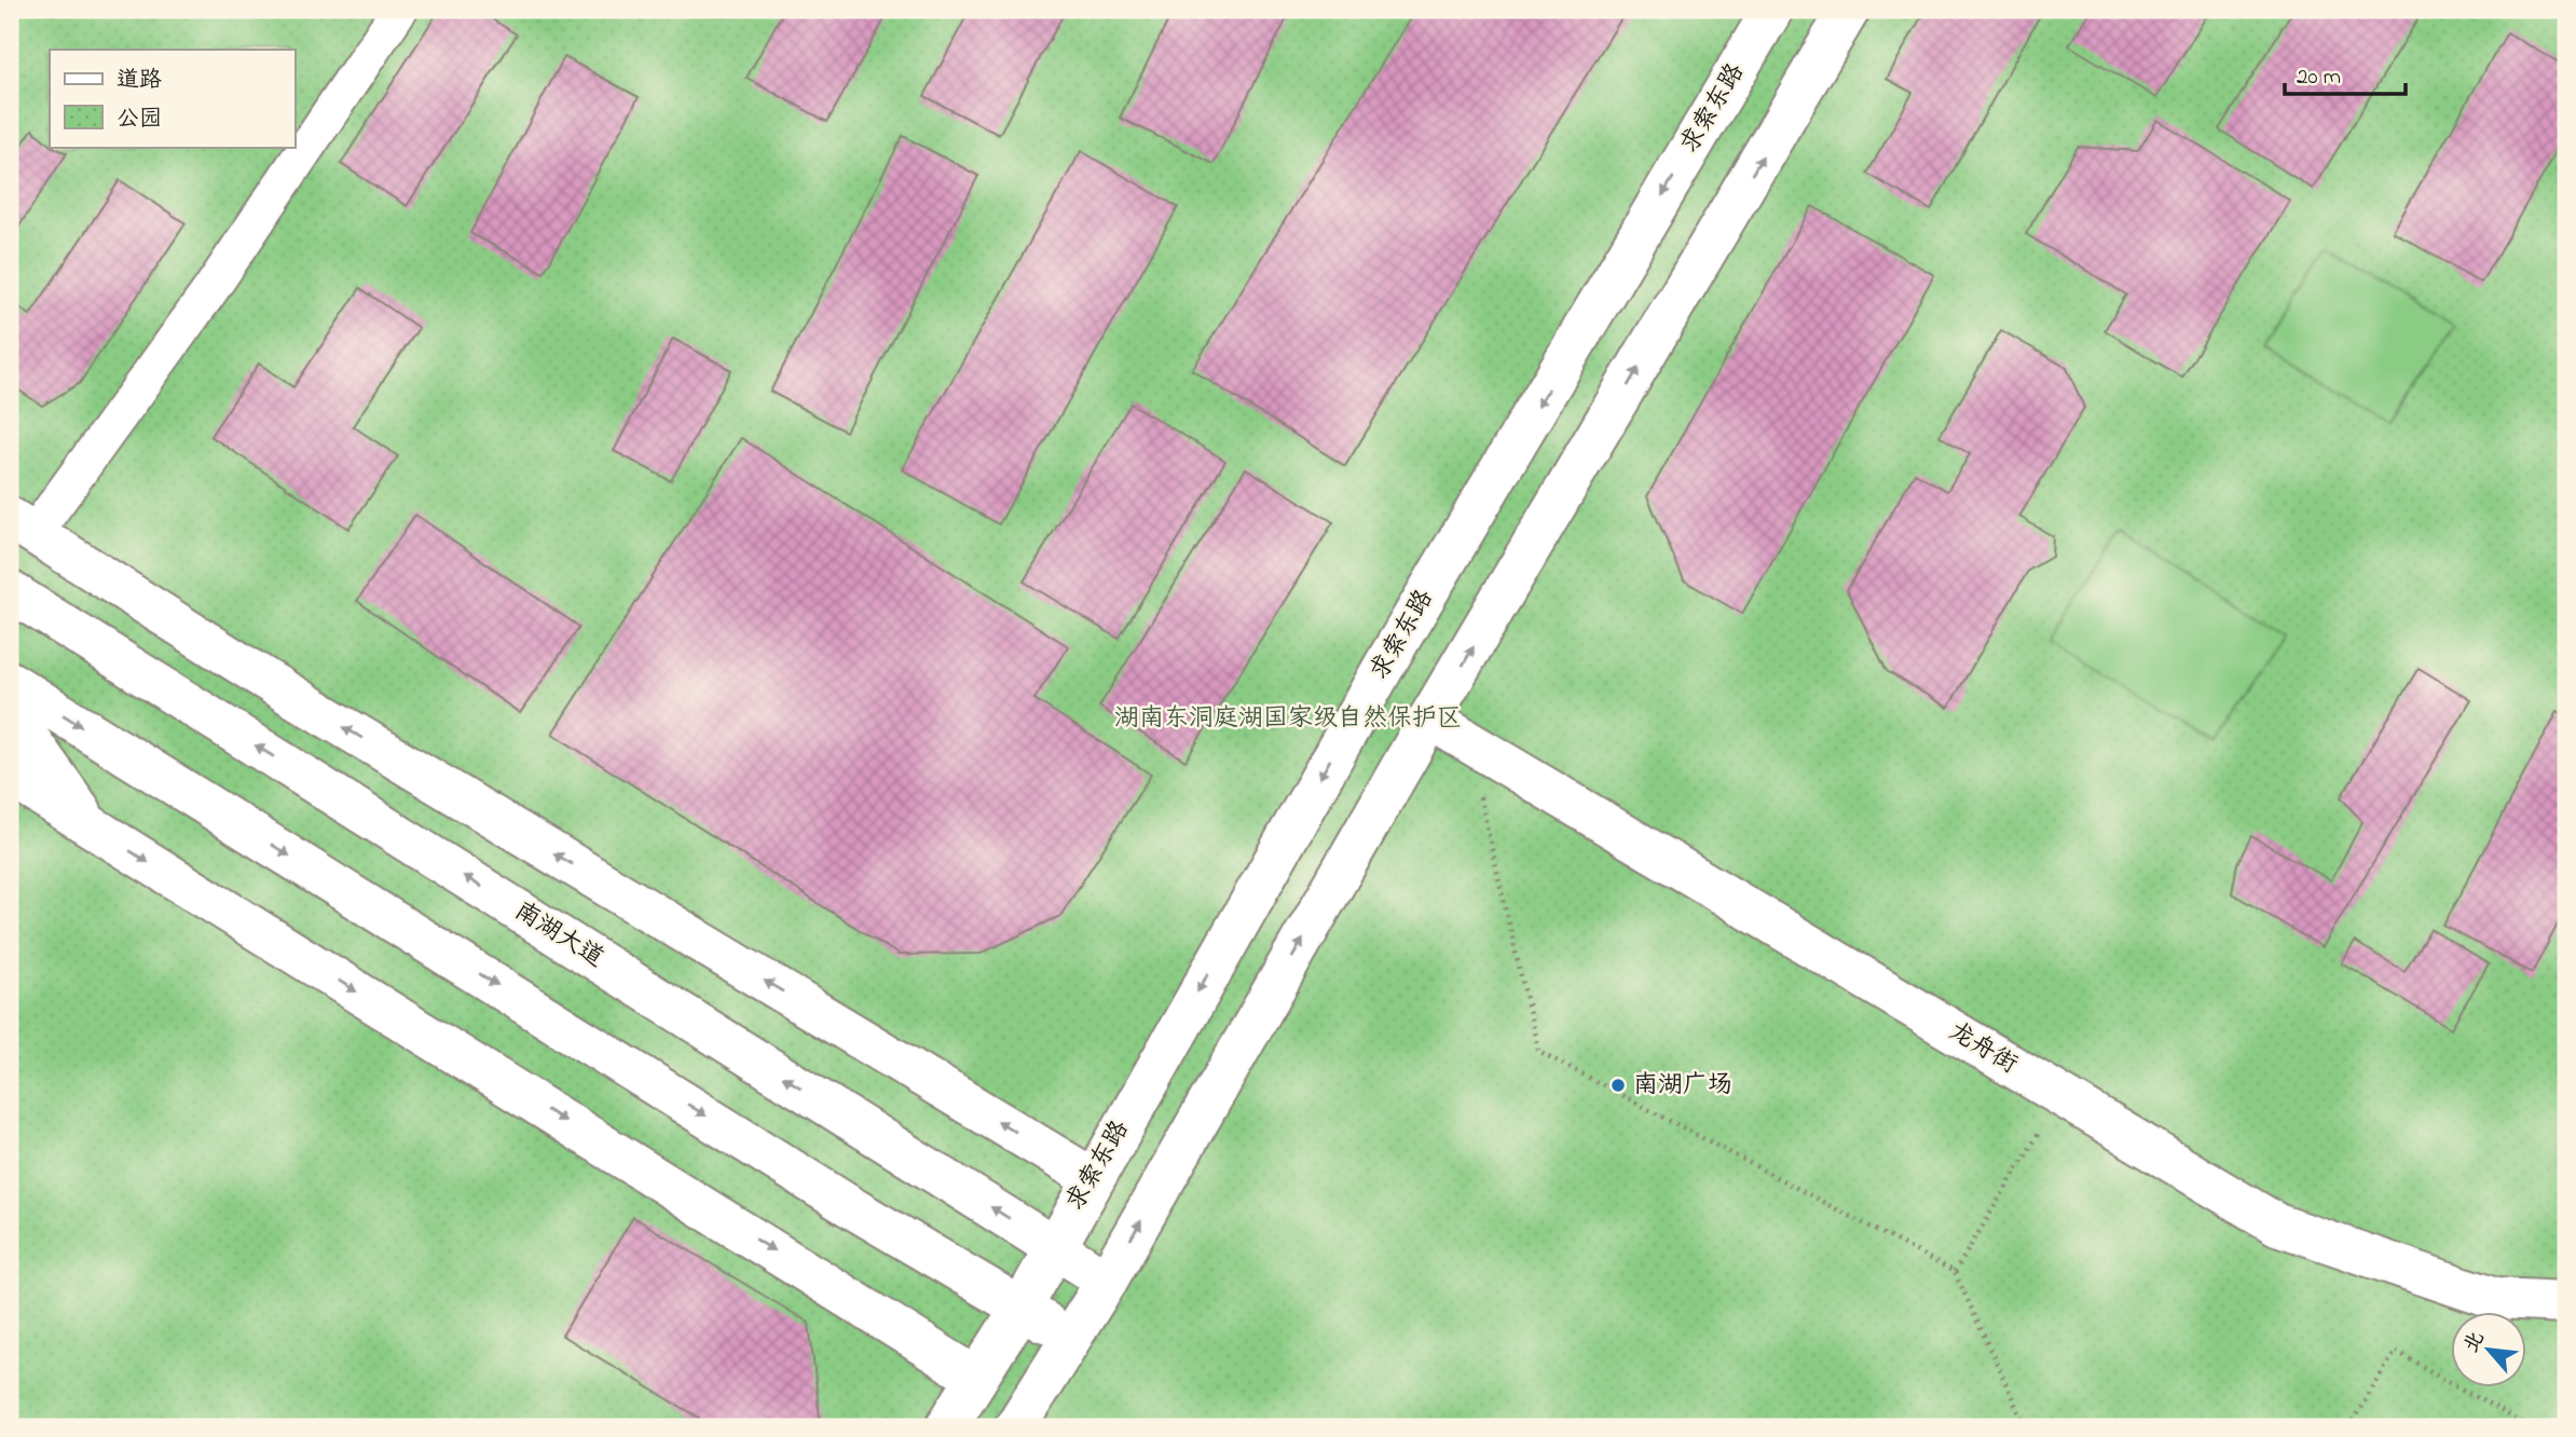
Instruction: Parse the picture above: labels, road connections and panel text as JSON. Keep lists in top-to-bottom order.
{
  "streets": {
    "main road": ["求索东路", "南湖大道", "龙舟街"]
  },
  "crossings": [
    ["求索东路", "南湖大道"]
  ],
  "parks": ["湖南东洞庭湖国家级自然保护区"],
  "places": ["南湖广场"],
  "legend": ["道路", "公园"],
  "scale_bar": "20 m",
  "north": "top left"
}
